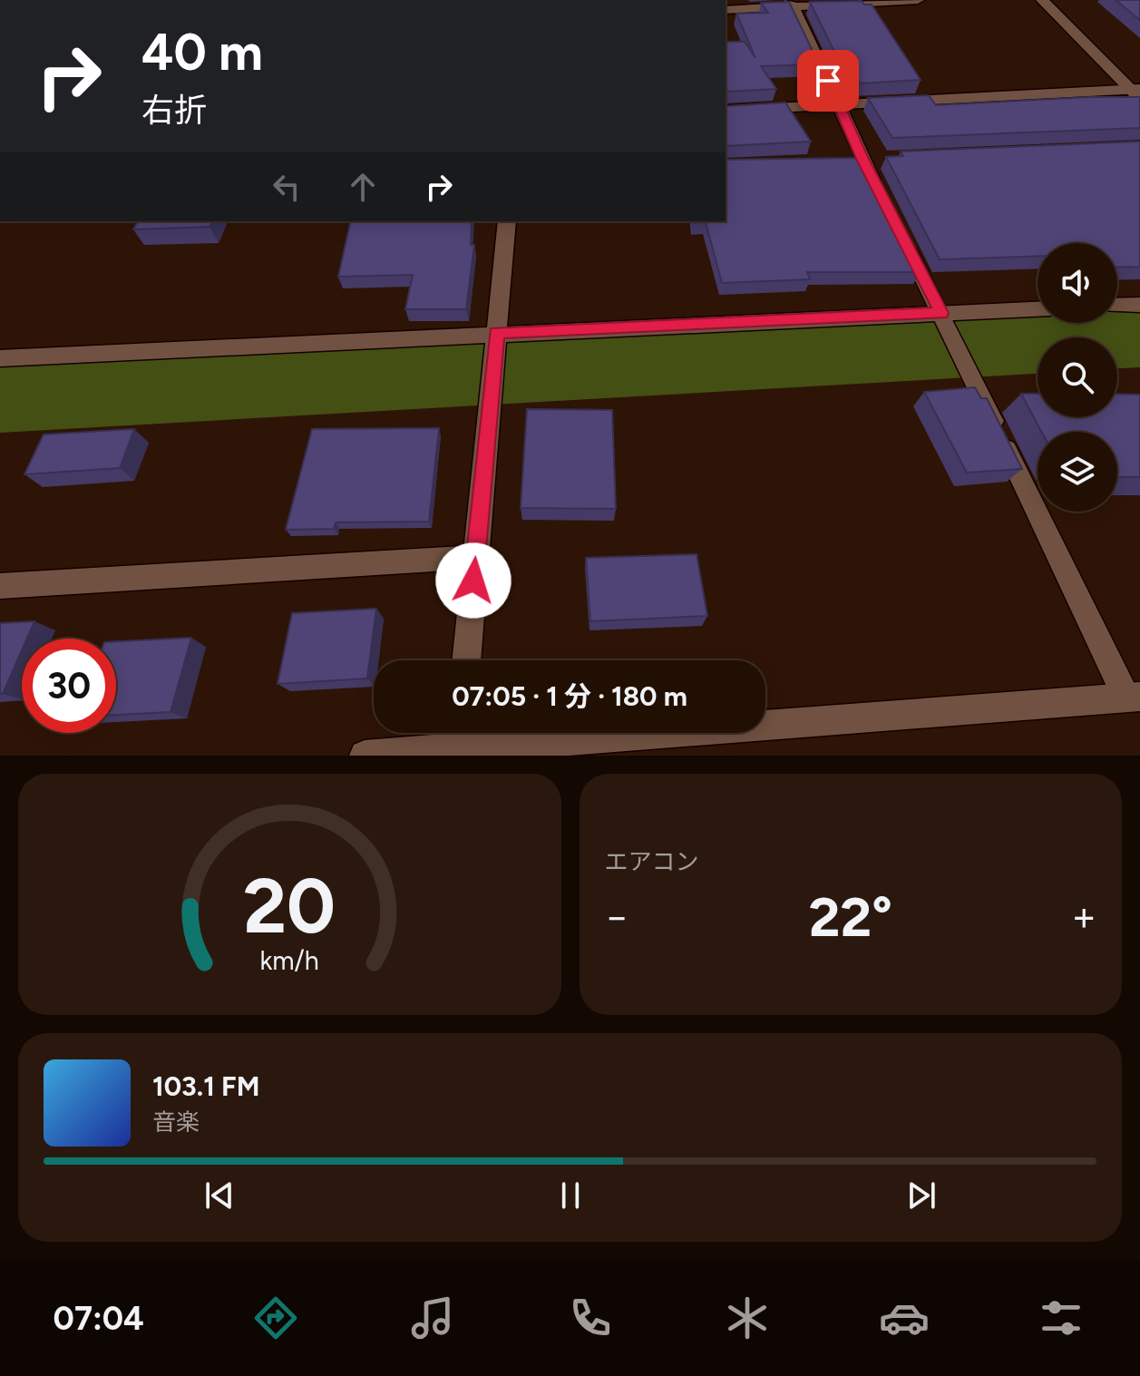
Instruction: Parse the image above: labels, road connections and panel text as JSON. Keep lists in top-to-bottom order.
{
  "page": {
    "turn": ["40 m", "右折"],
    "limit": "30",
    "trip": "07:05 · 1 分 · 180 m",
    "tile": "エアコン",
    "heat": ["−", "22°", "+"],
    "song": ["103.1 FM", "音楽"],
    "tabs": "07:04",
    "gauge": ["20", "km/h"]
  }
}
